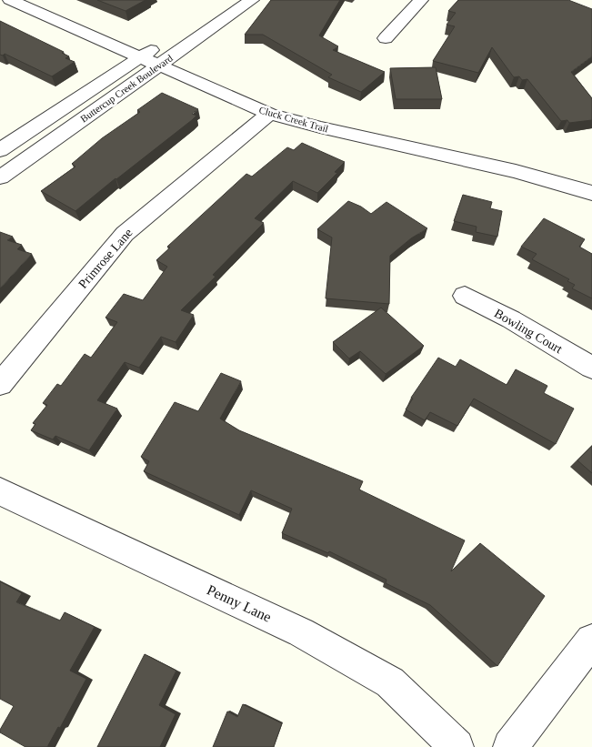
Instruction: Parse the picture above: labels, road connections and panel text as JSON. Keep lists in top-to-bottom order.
{
  "streets": {
    "street": [
      "Buttercup Creek Boulevard",
      "Cluck Creek Trail",
      "Primrose Lane",
      "Bowling Court",
      "Penny Lane"
    ]
  },
  "crossings": [
    ["Buttercup Creek Boulevard", "Cluck Creek Trail"],
    ["Cluck Creek Trail", "Primrose Lane"]
  ]
}
